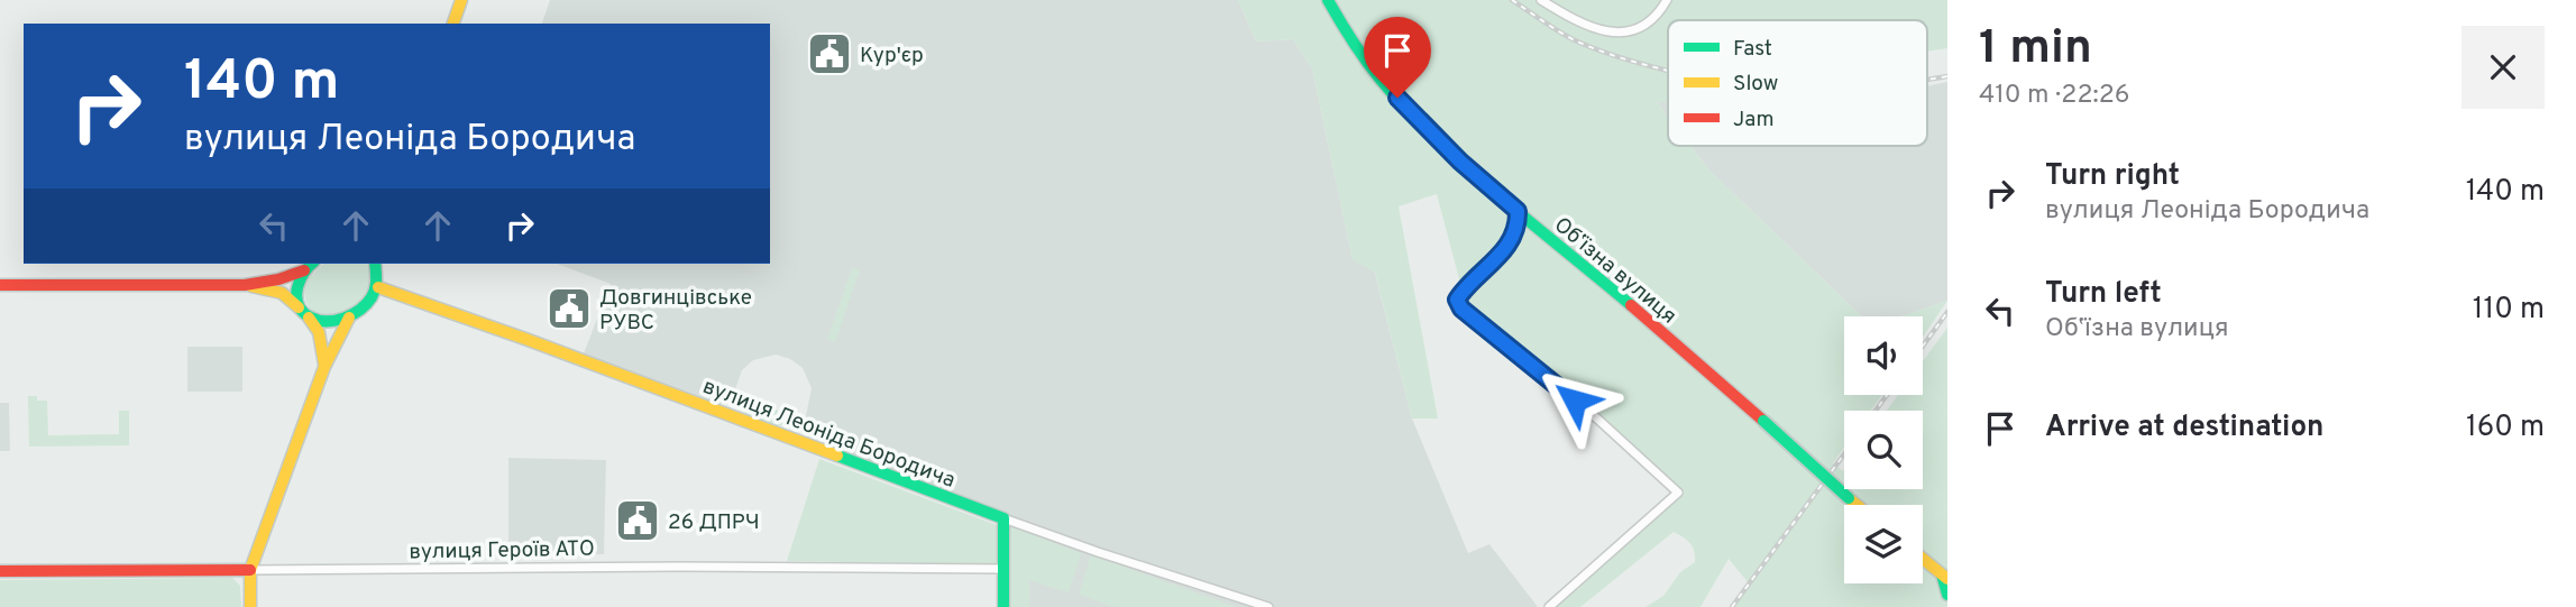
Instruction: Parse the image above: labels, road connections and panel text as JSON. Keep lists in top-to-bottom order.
{
  "streets": {
    "main road": ["Обʼїзна вулиця", "вулиця Леоніда Бородича", "вулиця Героїв АТО"]
  },
  "places": {
    "public building": ["Кур'єр", "Довгинцівське РУВС", "26 ДПРЧ"]
  },
  "legend": ["Fast", "Slow", "Jam"],
  "page": {
    "heading": ["1 min", "410 m · 22:26"],
    "turn": ["140 m", "вулиця Леоніда Бородича"],
    "list": [
      {
        "name": "Turn right",
        "note": "вулиця Леоніда Бородича",
        "value": "140 m"
      },
      {
        "name": "Turn left",
        "note": "Обʼїзна вулиця",
        "value": "110 m"
      },
      {
        "name": "Arrive at destination",
        "value": "160 m"
      }
    ]
  }
}
